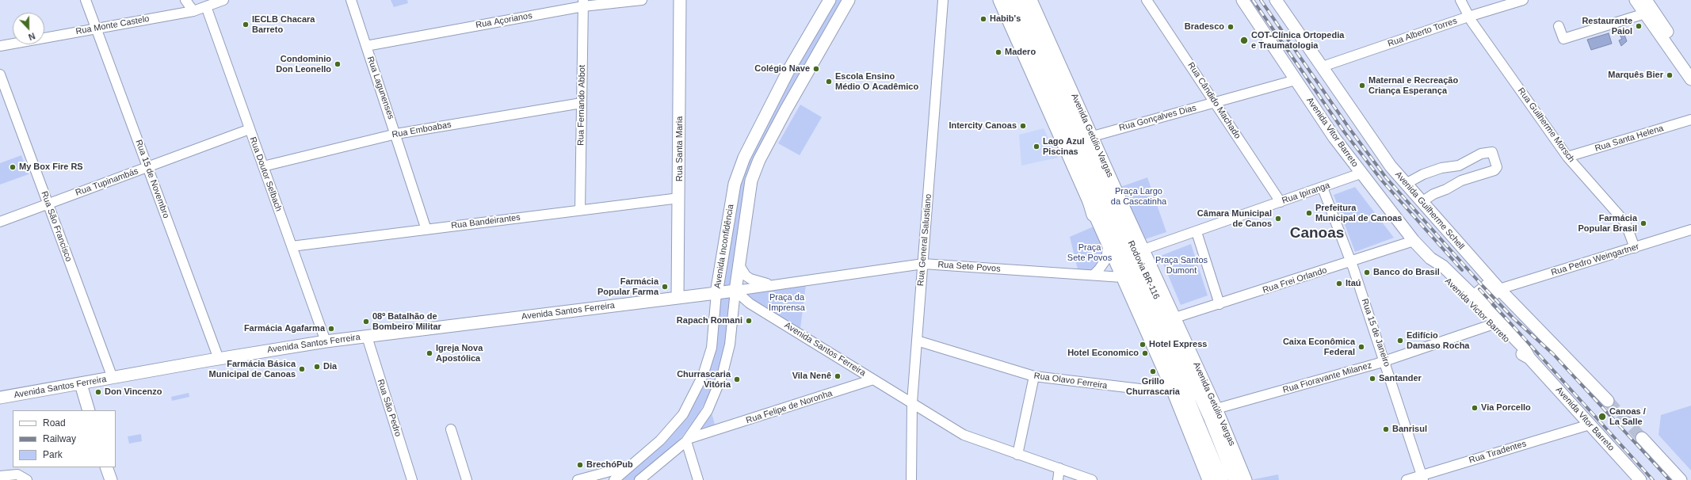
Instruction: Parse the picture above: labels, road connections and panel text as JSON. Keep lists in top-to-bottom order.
{
  "streets": {
    "highway": ["Rodovia BR-116"],
    "main road": [
      "Avenida Vitor Barreto",
      "Avenida Getúlio Vargas",
      "Rua Santa Maria",
      "Avenida Guilherme Schell",
      "Avenida Inconfidência",
      "Avenida Victor Barreto",
      "Avenida Santos Ferreira"
    ],
    "street": [
      "Rua Açorianos",
      "Rua Monte Castelo",
      "Rua Alberto Torres",
      "Rua Lagunenses",
      "Rua Cândido Machado",
      "Rua Fernando Abbot",
      "Rua Gonçalves Dias",
      "Rua Guilherme Morsch",
      "Rua Emboabas",
      "Rua Santa Helena",
      "Rua Doutor Selbach",
      "Rua 15 de Novembro",
      "Rua Tupinambás",
      "Rua Ipiranga",
      "Rua Bandeirantes",
      "Rua São Francisco",
      "Rua General Salustiano",
      "Rua Pedro Weingartner",
      "Rua Sete Povos",
      "Rua Frei Orlando",
      "Rua 15 de Janeiro",
      "Rua Fioravante Milanez",
      "Rua Olavo Ferreira",
      "Rua Felipe de Noronha",
      "Rua São Pedro",
      "Rua Tiradentes"
    ]
  },
  "crossings": [
    ["Rua Açorianos", "Rua Lagunenses"],
    ["Rua Açorianos", "Rua Fernando Abbot"],
    ["Rua Monte Castelo", "Rua Doutor Selbach"],
    ["Rua Monte Castelo", "Rua 15 de Novembro"],
    ["Rua Alberto Torres", "Rua Guilherme Morsch"],
    ["Rua Alberto Torres", "Avenida Guilherme Schell"],
    ["Rua Lagunenses", "Rua Emboabas"],
    ["Rua Lagunenses", "Rua Bandeirantes"],
    ["Rua Cândido Machado", "Rua Gonçalves Dias"],
    ["Rua Cândido Machado", "Rua Ipiranga"],
    ["Rua Fernando Abbot", "Rua Emboabas"],
    ["Rua Fernando Abbot", "Rua Bandeirantes"],
    ["Rua Gonçalves Dias", "Avenida Vitor Barreto"],
    ["Rua Gonçalves Dias", "Avenida Getúlio Vargas"],
    ["Rua Guilherme Morsch", "Rua Santa Helena"],
    ["Rua Guilherme Morsch", "Rua Pedro Weingartner"],
    ["Rua Emboabas", "Rua Doutor Selbach"],
    ["Avenida Vitor Barreto", "Rua Ipiranga"],
    ["Avenida Vitor Barreto", "Rua Frei Orlando"],
    ["Avenida Vitor Barreto", "Avenida Victor Barreto"],
    ["Avenida Vitor Barreto", "Rua Tiradentes"],
    ["Avenida Getúlio Vargas", "Rua Ipiranga"],
    ["Avenida Getúlio Vargas", "Rua Frei Orlando"],
    ["Avenida Getúlio Vargas", "Rua Fioravante Milanez"],
    ["Rua Santa Maria", "Rua Bandeirantes"],
    ["Rua Santa Maria", "Avenida Santos Ferreira"],
    ["Rua Doutor Selbach", "Rua Tupinambás"],
    ["Rua Doutor Selbach", "Rua Bandeirantes"],
    ["Rua Doutor Selbach", "Avenida Santos Ferreira"],
    ["Rua 15 de Novembro", "Rua Tupinambás"],
    ["Rua 15 de Novembro", "Avenida Santos Ferreira"],
    ["Rua Tupinambás", "Rua São Francisco"],
    ["Rua Ipiranga", "Rua 15 de Janeiro"],
    ["Avenida Guilherme Schell", "Rua Pedro Weingartner"],
    ["Rua São Francisco", "Avenida Santos Ferreira"],
    ["Rua General Salustiano", "Rua Sete Povos"],
    ["Rua General Salustiano", "Avenida Santos Ferreira"],
    ["Rua General Salustiano", "Rua Olavo Ferreira"],
    ["Avenida Inconfidência", "Rua Sete Povos"],
    ["Avenida Inconfidência", "Avenida Santos Ferreira"],
    ["Avenida Inconfidência", "Rua Felipe de Noronha"],
    ["Rua Sete Povos", "Avenida Santos Ferreira"],
    ["Rua Frei Orlando", "Rua 15 de Janeiro"],
    ["Avenida Victor Barreto", "Rua Fioravante Milanez"],
    ["Avenida Santos Ferreira", "Rua Felipe de Noronha"],
    ["Avenida Santos Ferreira", "Rua São Pedro"],
    ["Rua 15 de Janeiro", "Rua Fioravante Milanez"],
    ["Rua 15 de Janeiro", "Rua Tiradentes"]
  ],
  "districts": ["Canoas"],
  "parks": [
    "Praça Largo da Cascatinha",
    "Praça Sete Povos",
    "Praça Santos Dumont",
    "Praça da Imprensa"
  ],
  "places": [
    "Habib's",
    "IECLB Chacara Barreto",
    "Restaurante Paiol",
    "Bradesco",
    "COT-Clínica Ortopedia e Traumatologia",
    "Madero",
    "Condominio Don Leonello",
    "Colégio Nave",
    "Marquês Bier",
    "Escola Ensino Médio O Acadêmico",
    "Maternal e Recreação Criança Esperança",
    "Intercity Canoas",
    "Lago Azul Piscinas",
    "My Box Fire RS",
    "Prefeitura Municipal de Canoas",
    "Câmara Municipal de Canos",
    "Farmácia Popular Brasil",
    "Banco do Brasil",
    "Itaú",
    "Farmácia Popular Farma",
    "Rapach Romani",
    "08º Batalhão de Bombeiro Militar",
    "Farmácia Agafarma",
    "Edifício Damaso Rocha",
    "Hotel Express",
    "Caixa Econômica Federal",
    "Igreja Nova Apostólica",
    "Hotel Economico",
    "Dia",
    "Farmácia Básica Municipal de Canoas",
    "Grillo Churrascaria",
    "Vila Nenê",
    "Santander",
    "Churrascaria Vitória",
    "Don Vincenzo",
    "Via Porcello",
    "Canoas / La Salle",
    "Banrisul",
    "BrechóPub"
  ],
  "legend": ["Road", "Railway", "Park"],
  "north": "bottom"
}
